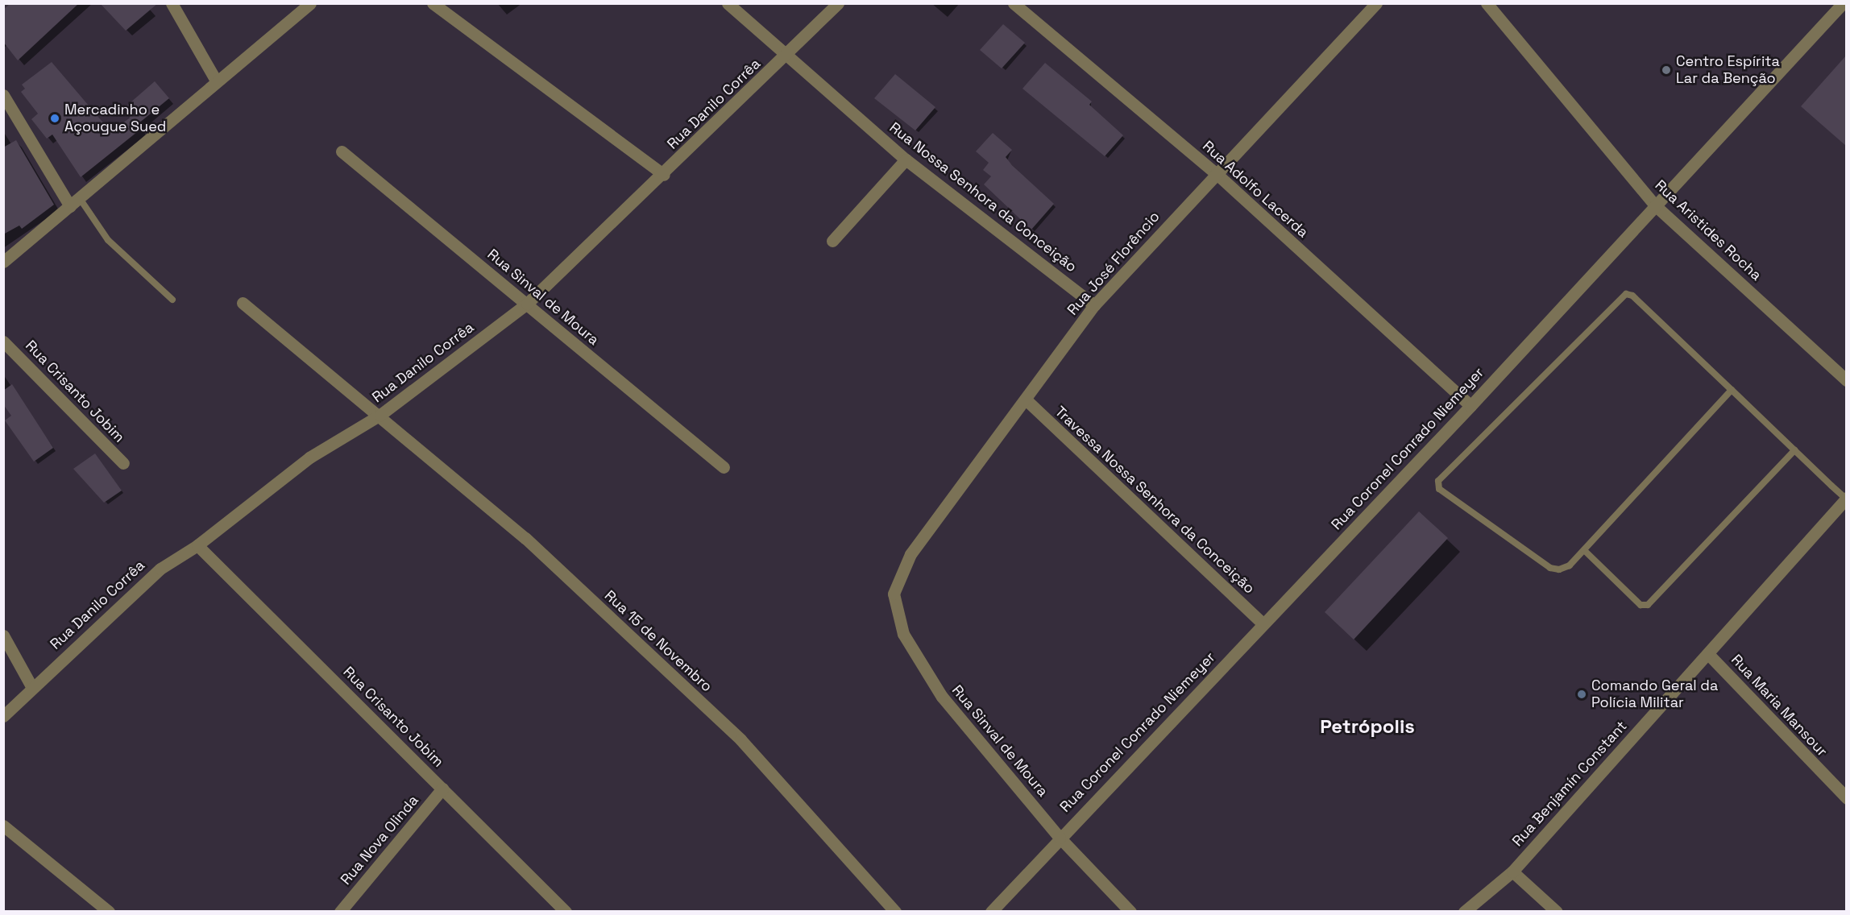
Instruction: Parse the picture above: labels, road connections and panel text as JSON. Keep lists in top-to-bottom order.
{
  "streets": {
    "street": [
      "Rua Danilo Corrêa",
      "Rua Adolfo Lacerda",
      "Rua Nossa Senhora da Conceição",
      "Rua Aristides Rocha",
      "Rua José Florêncio",
      "Rua Sinval de Moura",
      "Rua Crisanto Jobim",
      "Rua Coronel Conrado Niemeyer",
      "Travessa Nossa Senhora da Conceição",
      "Rua 15 de Novembro",
      "Rua Maria Mansour",
      "Rua Benjamín Constant",
      "Rua Nova Olinda"
    ]
  },
  "crossings": [
    ["Rua Danilo Corrêa", "Rua Nossa Senhora da Conceição"],
    ["Rua Danilo Corrêa", "Rua Sinval de Moura"],
    ["Rua Danilo Corrêa", "Rua Crisanto Jobim"],
    ["Rua Danilo Corrêa", "Rua 15 de Novembro"],
    ["Rua Adolfo Lacerda", "Rua José Florêncio"],
    ["Rua Adolfo Lacerda", "Rua Coronel Conrado Niemeyer"],
    ["Rua Nossa Senhora da Conceição", "Rua José Florêncio"],
    ["Rua Aristides Rocha", "Rua Coronel Conrado Niemeyer"],
    ["Rua José Florêncio", "Rua Sinval de Moura"],
    ["Rua José Florêncio", "Travessa Nossa Senhora da Conceição"],
    ["Rua Sinval de Moura", "Rua Coronel Conrado Niemeyer"],
    ["Rua Crisanto Jobim", "Rua Nova Olinda"],
    ["Rua Coronel Conrado Niemeyer", "Travessa Nossa Senhora da Conceição"],
    ["Rua Maria Mansour", "Rua Benjamín Constant"]
  ],
  "districts": ["Petrópolis"],
  "places": ["Centro Espírita Lar da Benção", "Mercadinho e Açougue Sued", "Comando Geral da Polícia Militar"]
}
